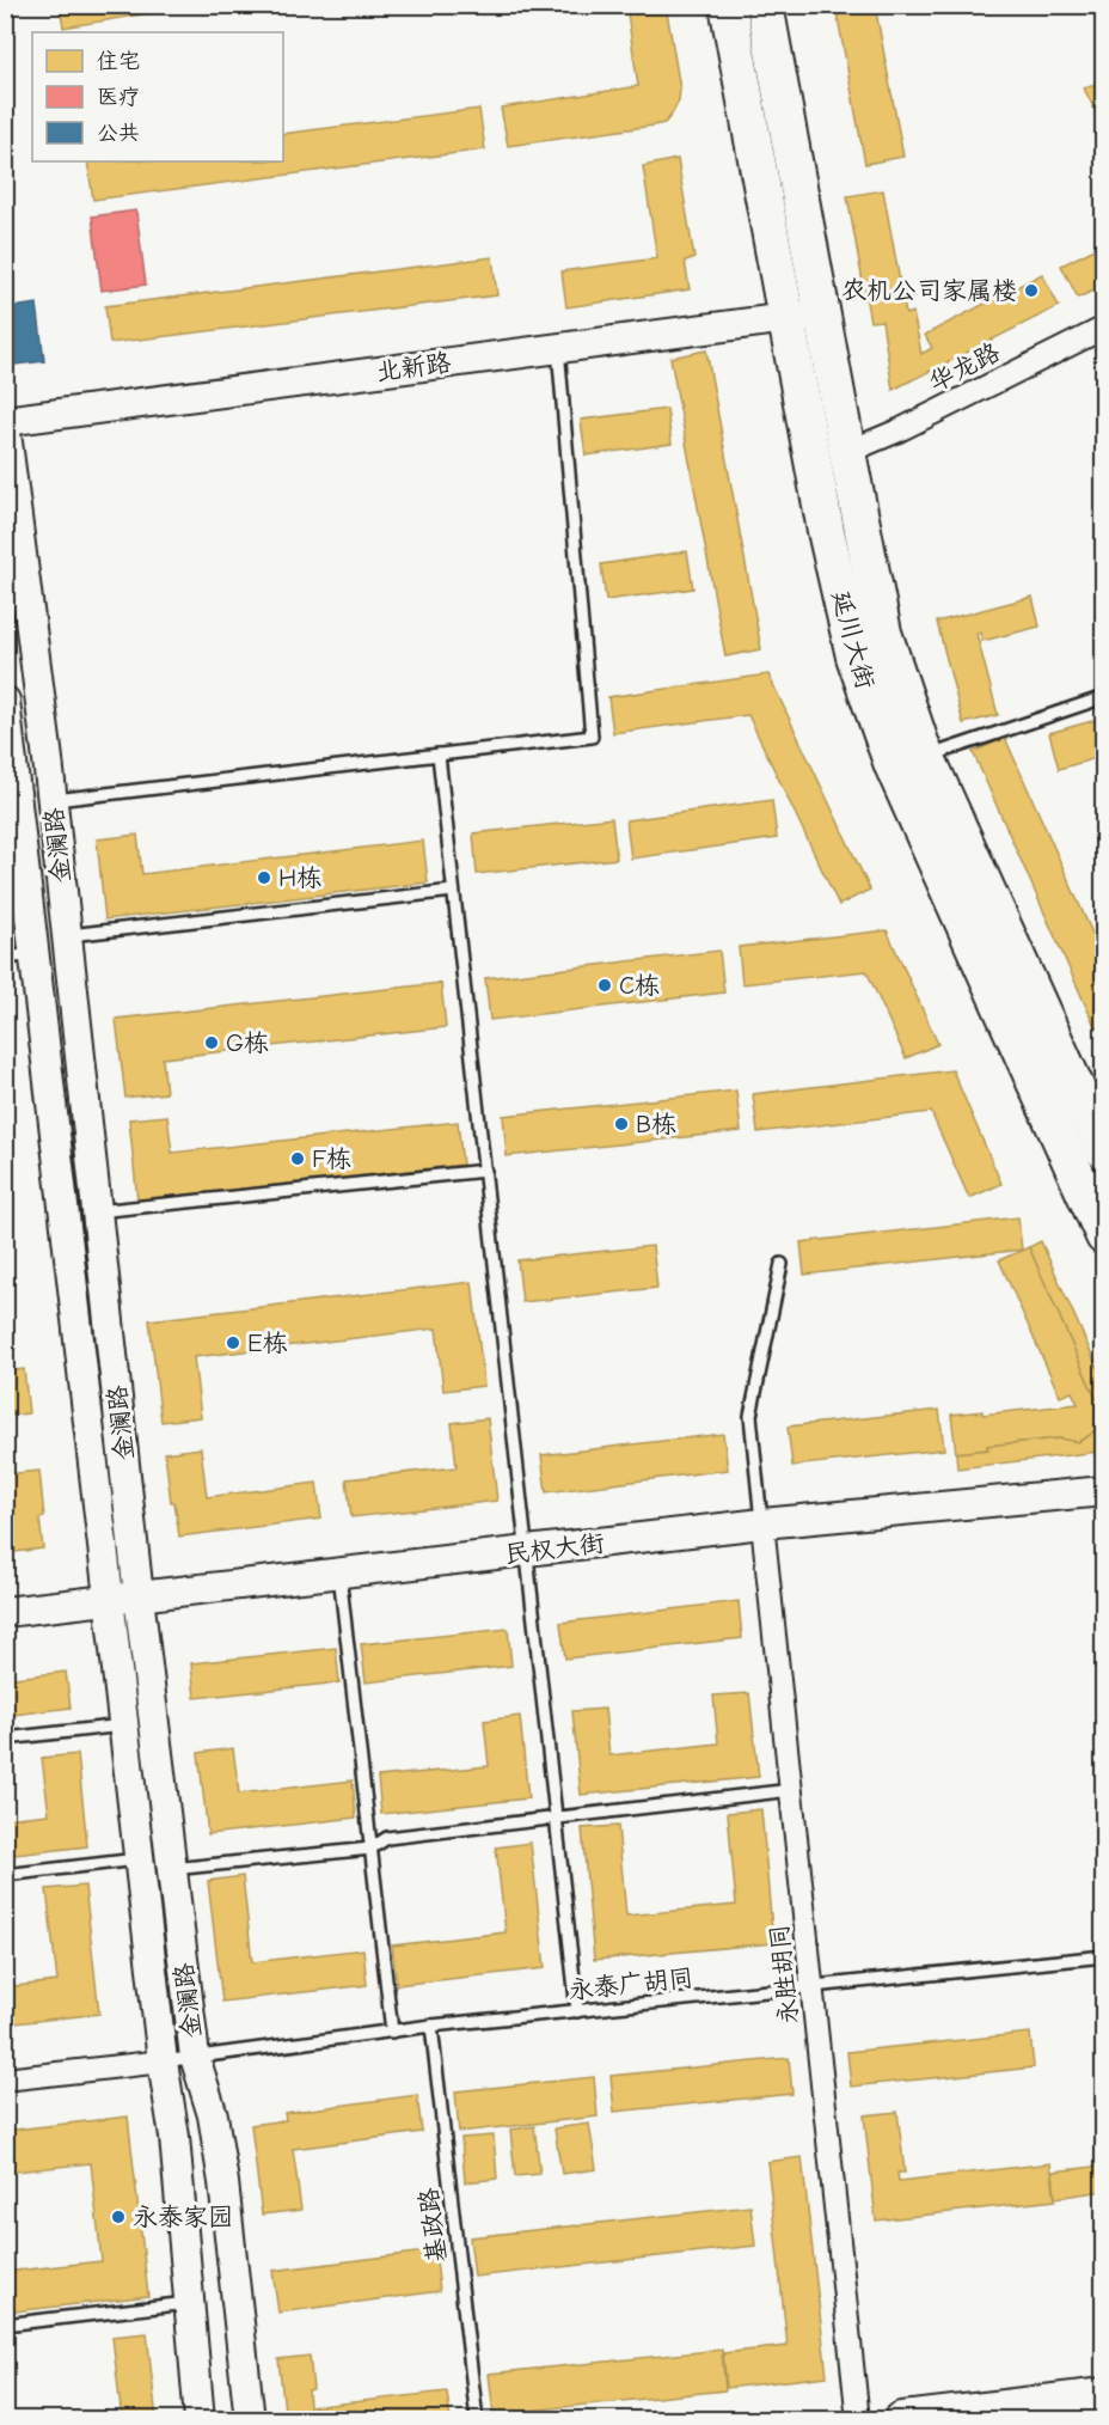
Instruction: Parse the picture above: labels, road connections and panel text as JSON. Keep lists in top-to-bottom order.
{
  "streets": {
    "main road": ["延川大街"],
    "street": [
      "北新路",
      "华龙路",
      "金澜路",
      "民权大街",
      "永胜胡同"
    ],
    "lane": ["永泰广胡同", "基政路"]
  },
  "crossings": [
    ["北新路", "延川大街"],
    ["北新路", "金澜路"],
    ["华龙路", "延川大街"],
    ["金澜路", "民权大街"],
    ["金澜路", "永泰广胡同"],
    ["民权大街", "永胜胡同"],
    ["永胜胡同", "永泰广胡同"],
    ["永泰广胡同", "基政路"]
  ],
  "places": [
    "农机公司家属楼",
    "H栋",
    "C栋",
    "G栋",
    "B栋",
    "F栋",
    "E栋",
    "永泰家园"
  ],
  "legend": ["住宅", "医疗", "公共"]
}
